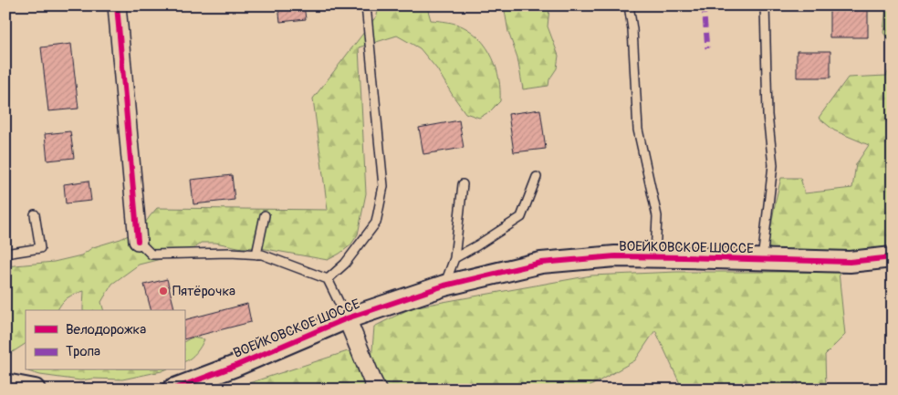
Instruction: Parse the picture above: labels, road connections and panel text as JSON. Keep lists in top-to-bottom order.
{
  "streets": {
    "street": ["ВОЕЙКОВСКОЕ ШОССЕ"]
  },
  "places": ["Пятёрочка"],
  "legend": ["Велодорожка", "Тропа"]
}
